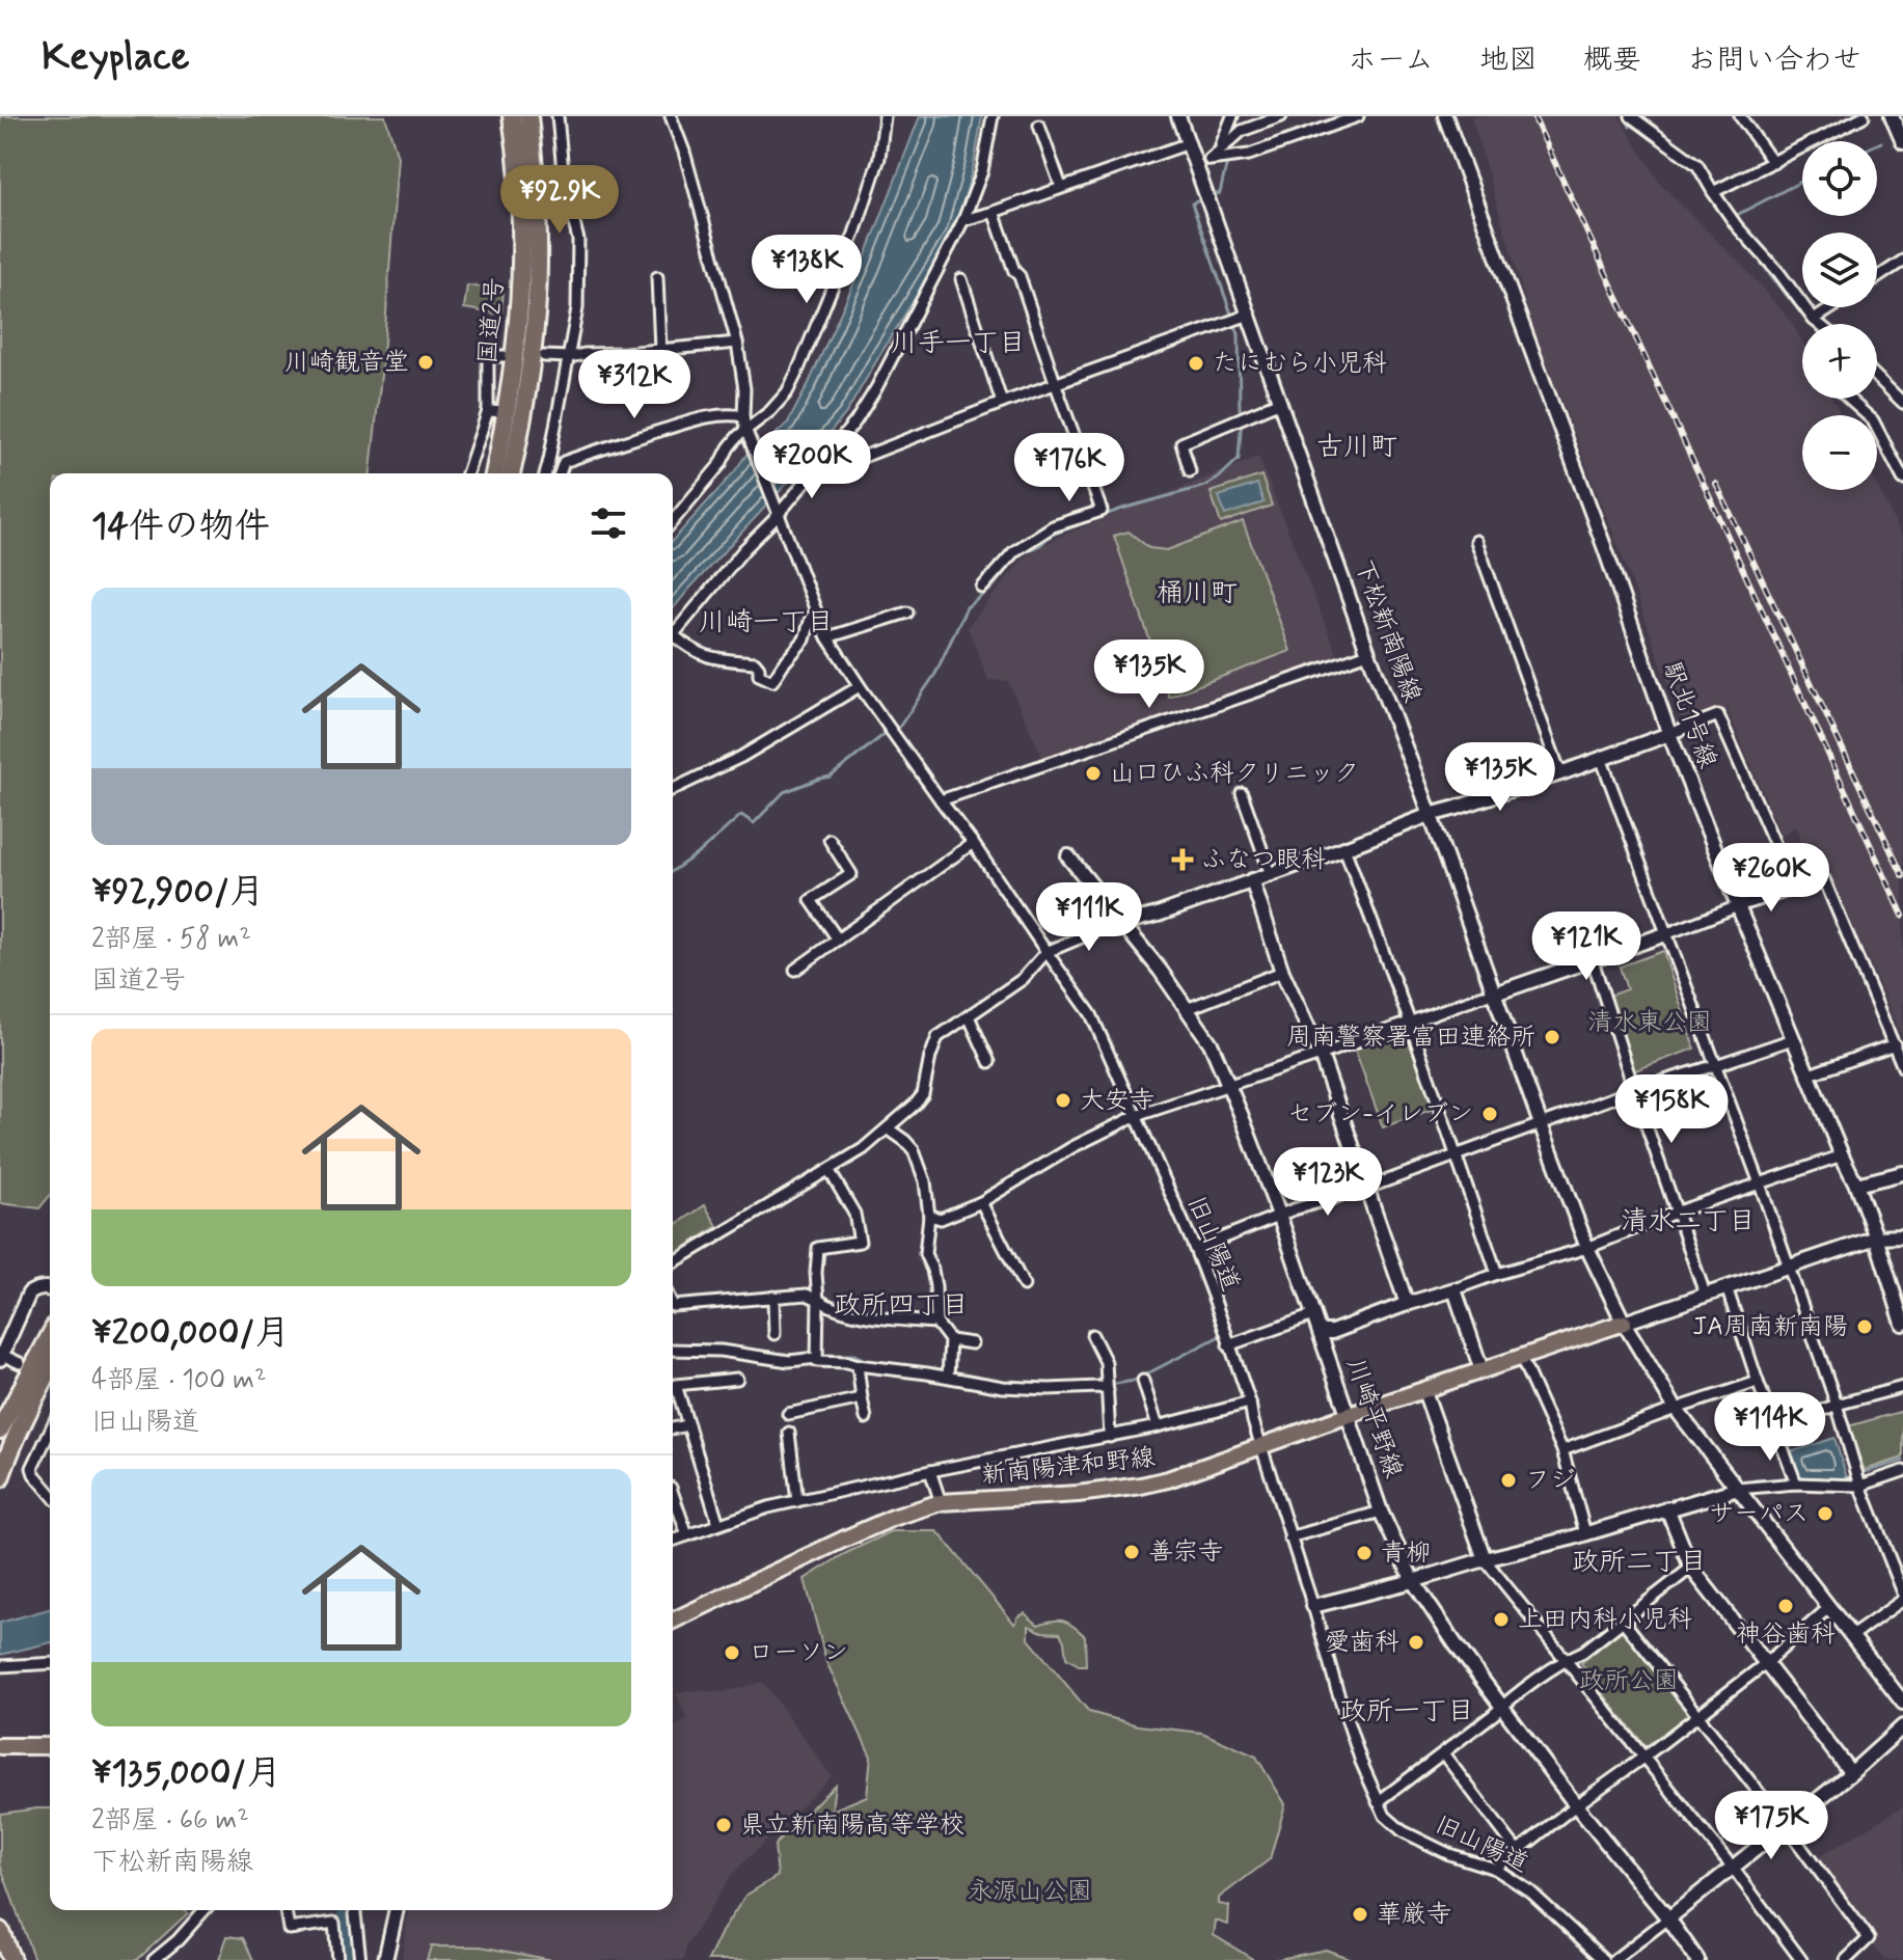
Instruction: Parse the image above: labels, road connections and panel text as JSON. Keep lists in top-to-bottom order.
{
  "streets": {
    "highway": ["国道2号"],
    "main road": ["新南陽津和野線"],
    "street": [
      "下松新南陽線",
      "駅北1号線",
      "旧山陽道",
      "川崎平野線"
    ]
  },
  "crossings": [
    ["下松新南陽線", "新南陽津和野線"],
    ["旧山陽道", "新南陽津和野線"],
    ["川崎平野線", "新南陽津和野線"]
  ],
  "districts": [
    "川手一丁目",
    "古川町",
    "桶川町",
    "川崎一丁目",
    "清水二丁目",
    "政所四丁目",
    "政所二丁目",
    "政所一丁目"
  ],
  "parks": ["清水東公園", "政所公園", "永源山公園"],
  "places": {
    "other": [
      "川崎観音堂",
      "たにむら小児科",
      "山口ひふ科クリニック",
      "周南警察署富田連絡所",
      "大安寺",
      "セブン-イレブン",
      "JA周南新南陽",
      "フジ",
      "サーパス",
      "善宗寺",
      "青柳",
      "神谷歯科",
      "上田内科小児科",
      "愛歯科",
      "ローソン",
      "県立新南陽高等学校",
      "華厳寺"
    ],
    "health": ["ふなつ眼科"]
  },
  "page": {
    "header": "Keyplace",
    "nav": [
      "ホーム",
      "地図",
      "概要",
      "お問い合わせ"
    ],
    "map_buttons": ["+", "−"],
    "price": [
      "¥92.9K",
      "¥138K",
      "¥312K",
      "¥200K",
      "¥176K",
      "¥135K",
      "¥135K",
      "¥260K",
      "¥111K",
      "¥121K",
      "¥158K",
      "¥123K",
      "¥114K",
      "¥175K"
    ],
    "heading": "14件の物件",
    "list": [
      {
        "name": "¥92,900/月",
        "note": "2部屋 · 58 m² · 国道2号"
      },
      {
        "name": "¥200,000/月",
        "note": "4部屋 · 100 m² · 旧山陽道"
      },
      {
        "name": "¥135,000/月",
        "note": "2部屋 · 66 m² · 下松新南陽線"
      }
    ]
  }
}
